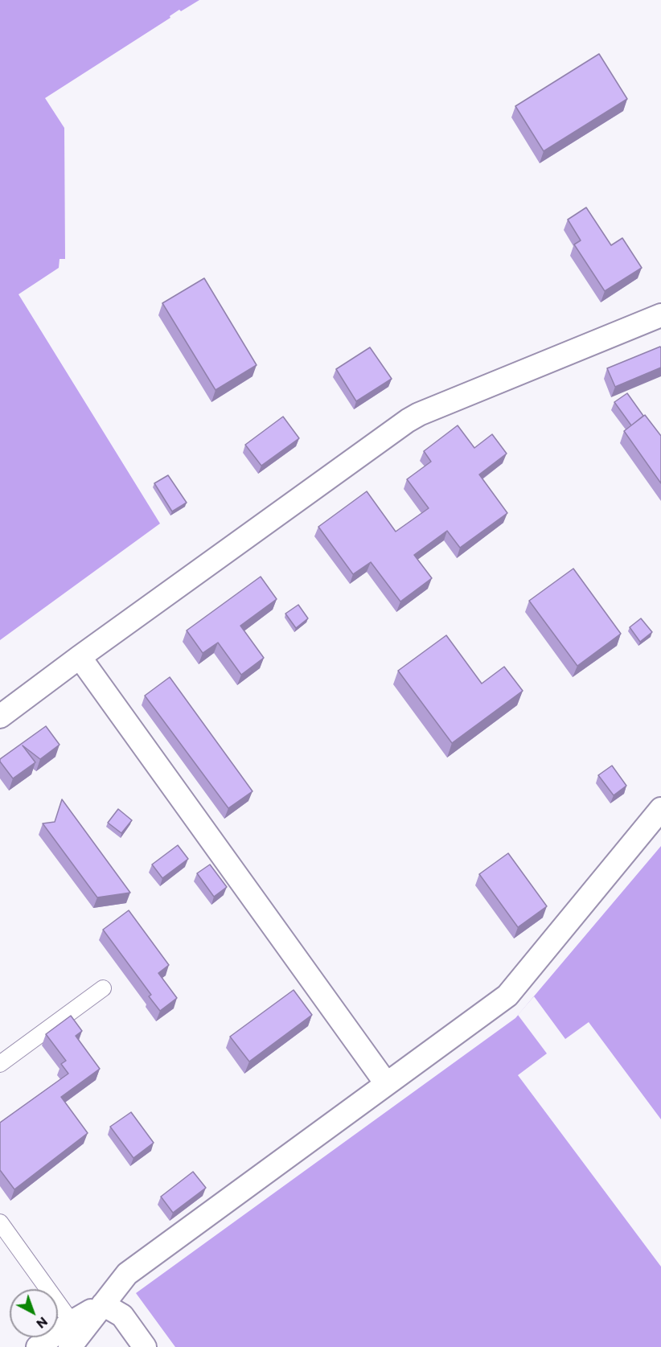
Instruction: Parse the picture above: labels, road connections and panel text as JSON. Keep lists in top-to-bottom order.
{
  "north": "bottom right"
}
